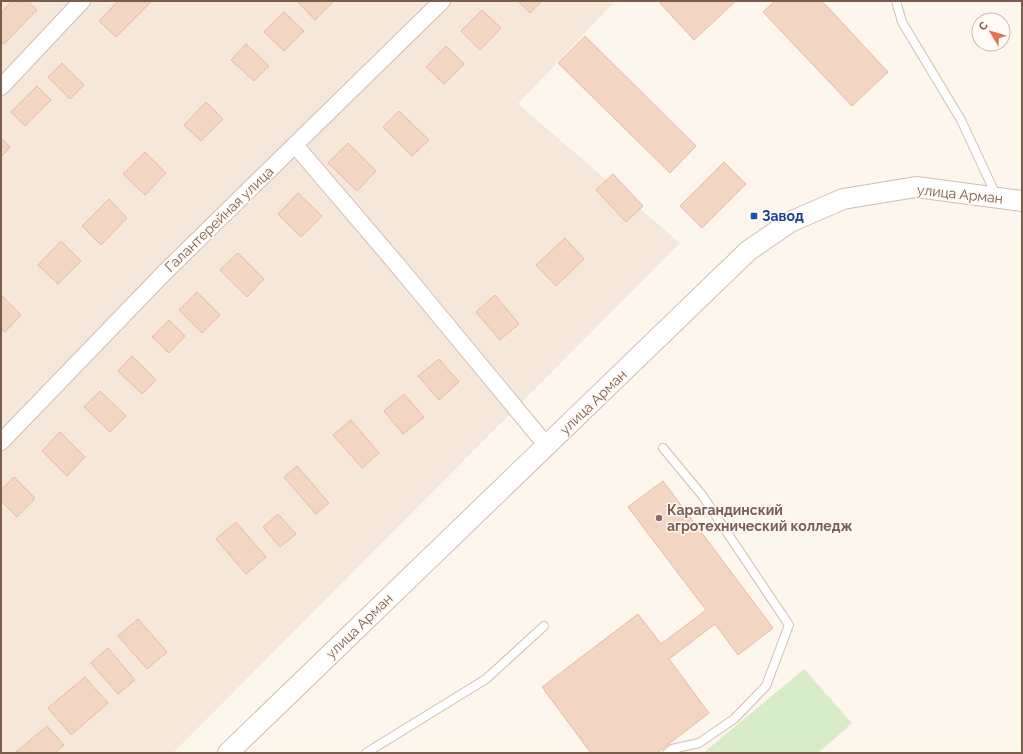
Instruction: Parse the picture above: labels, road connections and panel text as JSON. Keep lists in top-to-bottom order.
{
  "streets": {
    "street": ["улица Арман", "Галантерейная улица"]
  },
  "places": {
    "transit": ["Завод"],
    "other": ["Карагандинский агротехнический колледж"]
  },
  "north": "top left"
}
